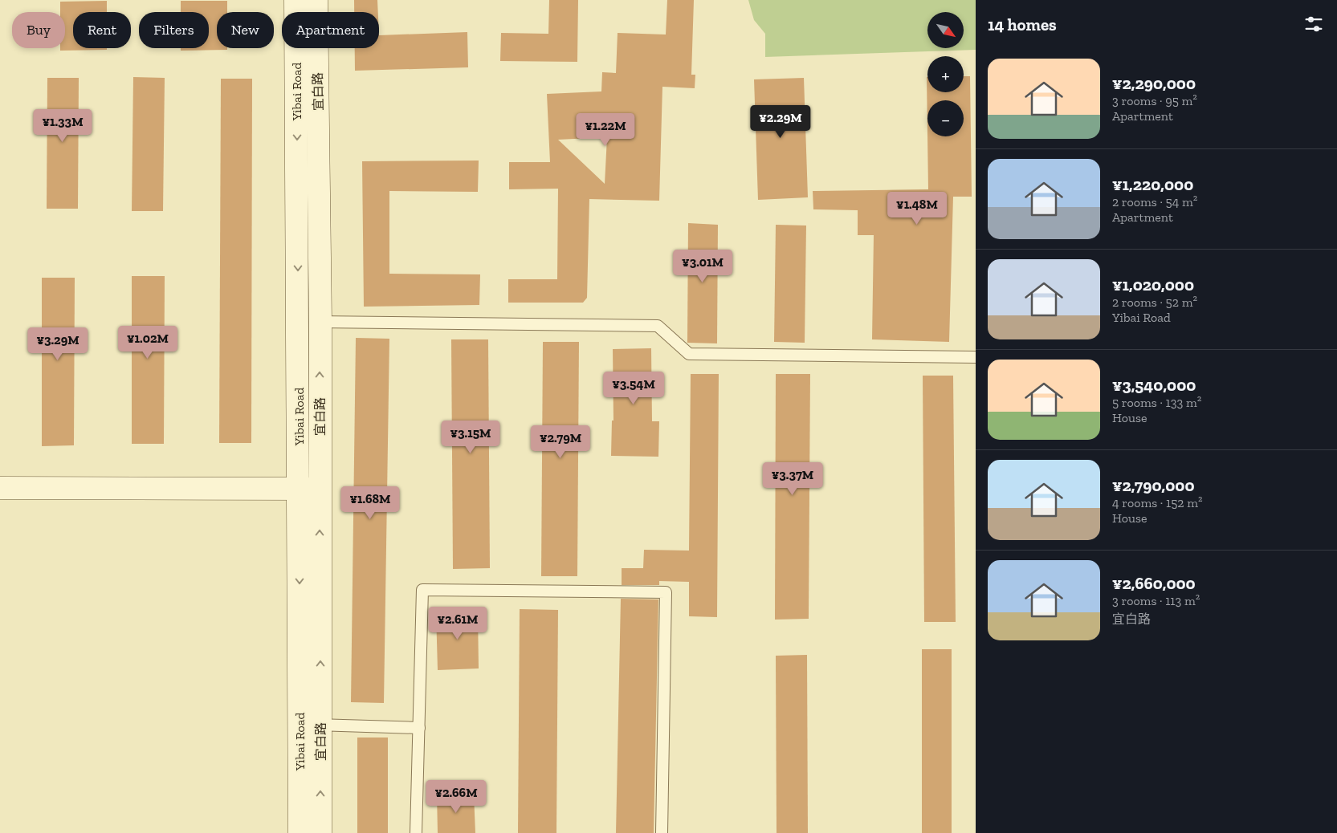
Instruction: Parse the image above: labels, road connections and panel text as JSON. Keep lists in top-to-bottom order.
{
  "streets": {
    "main road": ["Yibai Road", "宜白路"]
  },
  "crossings": [
    ["Yibai Road", "宜白路"]
  ],
  "one_way": ["Yibai Road", "宜白路"],
  "north": "bottom right",
  "page": {
    "heading": "14 homes",
    "map_buttons": ["+", "−"],
    "chip": [
      "Buy",
      "Rent",
      "Filters",
      "New",
      "Apartment"
    ],
    "list": [
      {
        "name": "¥2,290,000",
        "note": "3 rooms · 95 m² · Apartment"
      },
      {
        "name": "¥1,220,000",
        "note": "2 rooms · 54 m² · Apartment"
      },
      {
        "name": "¥1,020,000",
        "note": "2 rooms · 52 m² · Yibai Road"
      },
      {
        "name": "¥3,540,000",
        "note": "5 rooms · 133 m² · House"
      },
      {
        "name": "¥2,790,000",
        "note": "4 rooms · 152 m² · House"
      },
      {
        "name": "¥2,660,000",
        "note": "3 rooms · 113 m² · 宜白路"
      }
    ],
    "price": [
      "¥2.29M",
      "¥1.33M",
      "¥1.22M",
      "¥1.48M",
      "¥3.01M",
      "¥1.02M",
      "¥3.29M",
      "¥3.54M",
      "¥3.15M",
      "¥2.79M",
      "¥3.37M",
      "¥1.68M",
      "¥2.61M",
      "¥2.66M"
    ]
  }
}
